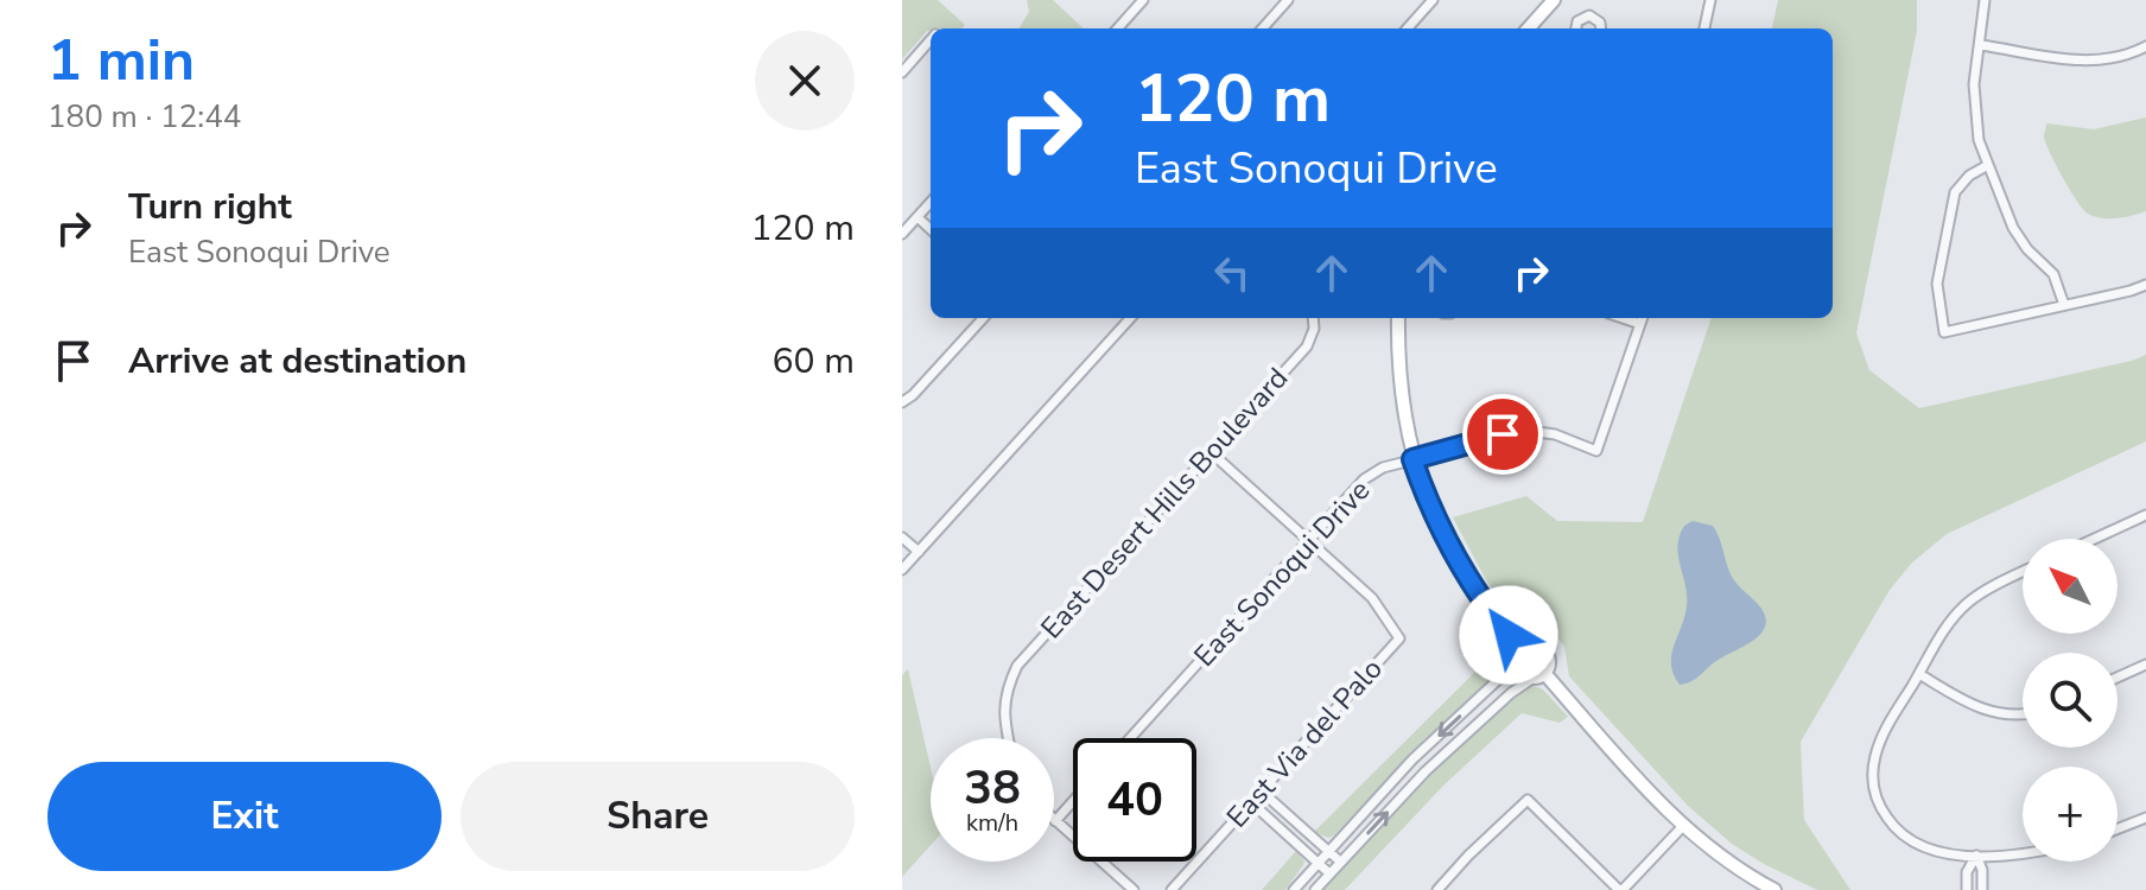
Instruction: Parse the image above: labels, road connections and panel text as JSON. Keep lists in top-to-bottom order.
{
  "streets": {
    "street": ["East Desert Hills Boulevard", "East Sonoqui Drive", "East Via del Palo"]
  },
  "crossings": [
    ["East Sonoqui Drive", "East Via del Palo"]
  ],
  "north": "top left",
  "page": {
    "heading": ["1 min", "180 m · 12:44"],
    "turn": ["120 m", "East Sonoqui Drive"],
    "list": [
      {
        "name": "Turn right",
        "note": "East Sonoqui Drive",
        "value": "120 m"
      },
      {
        "name": "Arrive at destination",
        "value": "60 m"
      }
    ],
    "map_buttons": "+",
    "speed": "38 km/h",
    "limit": "40",
    "buttons": ["Exit", "Share"]
  }
}
